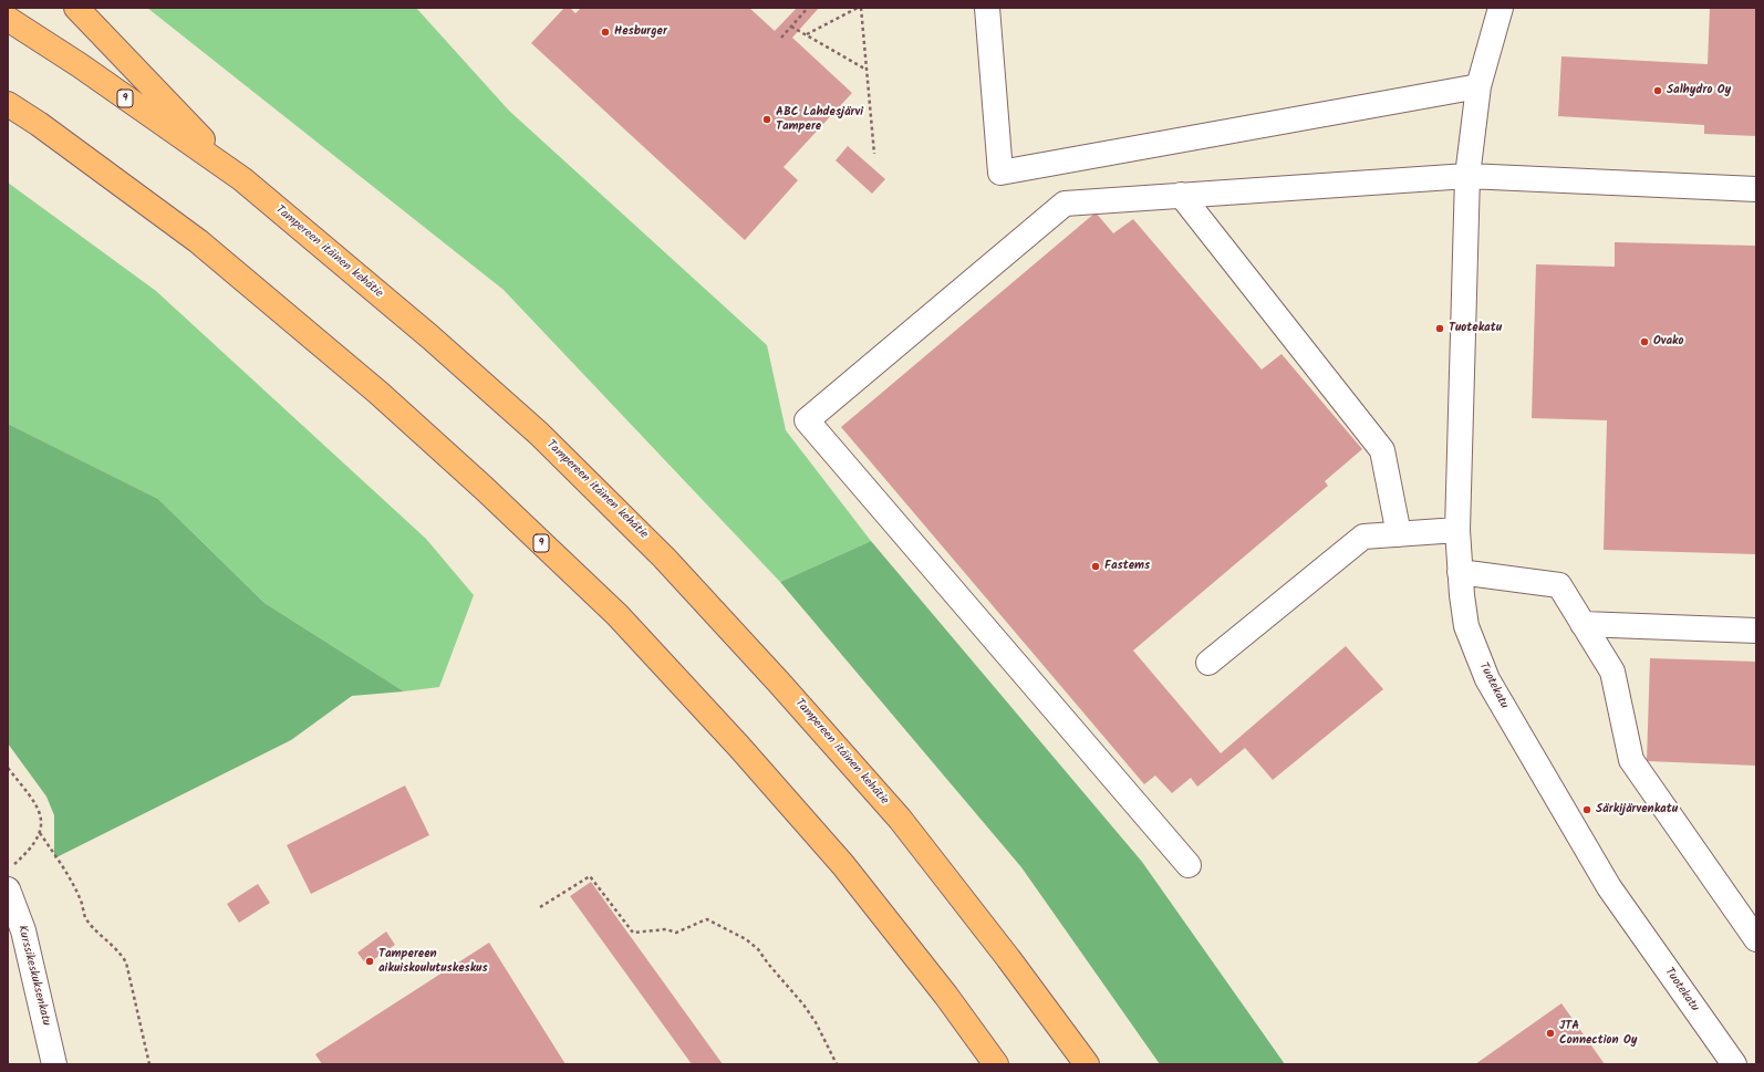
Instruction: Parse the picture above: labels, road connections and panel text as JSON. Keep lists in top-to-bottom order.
{
  "streets": {
    "highway": ["9", "Tampereen itäinen kehätie"],
    "street": ["Tuotekatu", "Kurssikeskuksenkatu"]
  },
  "places": [
    "Hesburger",
    "Salhydro Oy",
    "ABC Lahdesjärvi Tampere",
    "Tuotekatu",
    "Ovako",
    "Fastems",
    "Särkijärvenkatu",
    "Tampereen aikuiskoulutuskeskus",
    "JTA Connection Oy"
  ]
}
